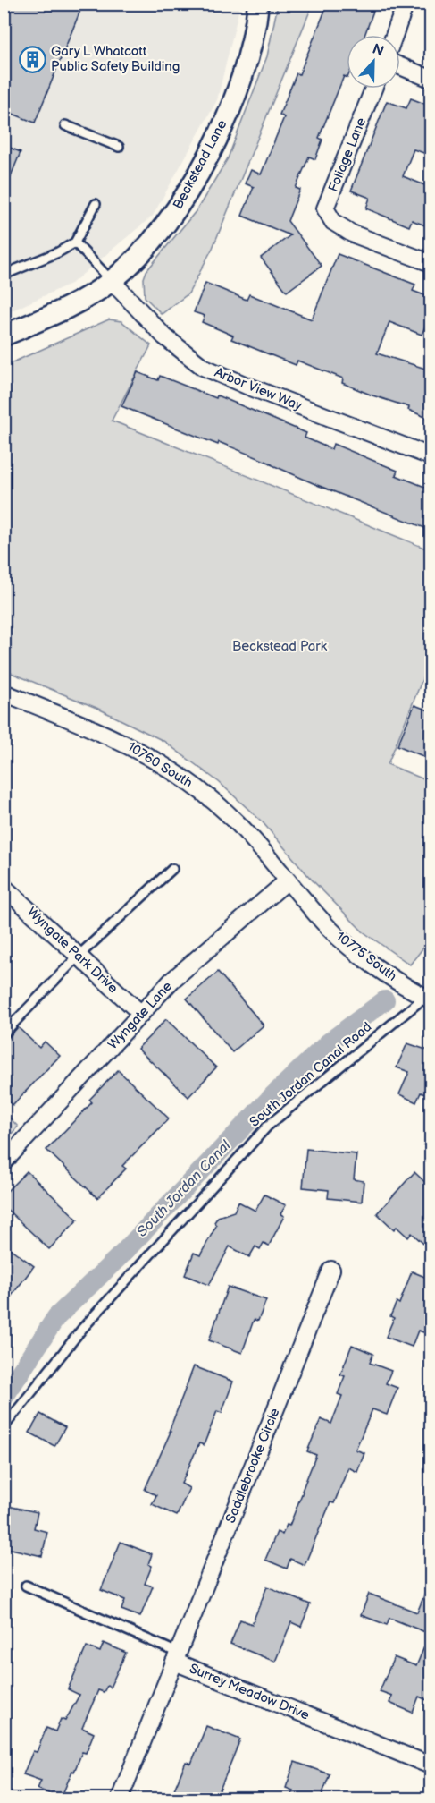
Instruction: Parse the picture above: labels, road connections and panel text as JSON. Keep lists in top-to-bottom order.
{
  "streets": {
    "street": [
      "Foliage Lane",
      "Beckstead Lane",
      "Arbor View Way",
      "10760 South",
      "Wyngate Park Drive",
      "10775 South",
      "Wyngate Lane",
      "Saddlebrooke Circle",
      "Surrey Meadow Drive"
    ],
    "lane": ["South Jordan Canal Road"]
  },
  "crossings": [
    ["Beckstead Lane", "Arbor View Way"],
    ["10760 South", "10775 South"],
    ["10760 South", "Wyngate Lane"],
    ["Wyngate Park Drive", "Wyngate Lane"],
    ["10775 South", "Wyngate Lane"],
    ["10775 South", "South Jordan Canal Road"],
    ["Saddlebrooke Circle", "Surrey Meadow Drive"]
  ],
  "water": ["South Jordan Canal"],
  "parks": ["Beckstead Park"],
  "places": {
    "building": ["Gary L Whatcott Public Safety Building"]
  },
  "north": "top"
}
